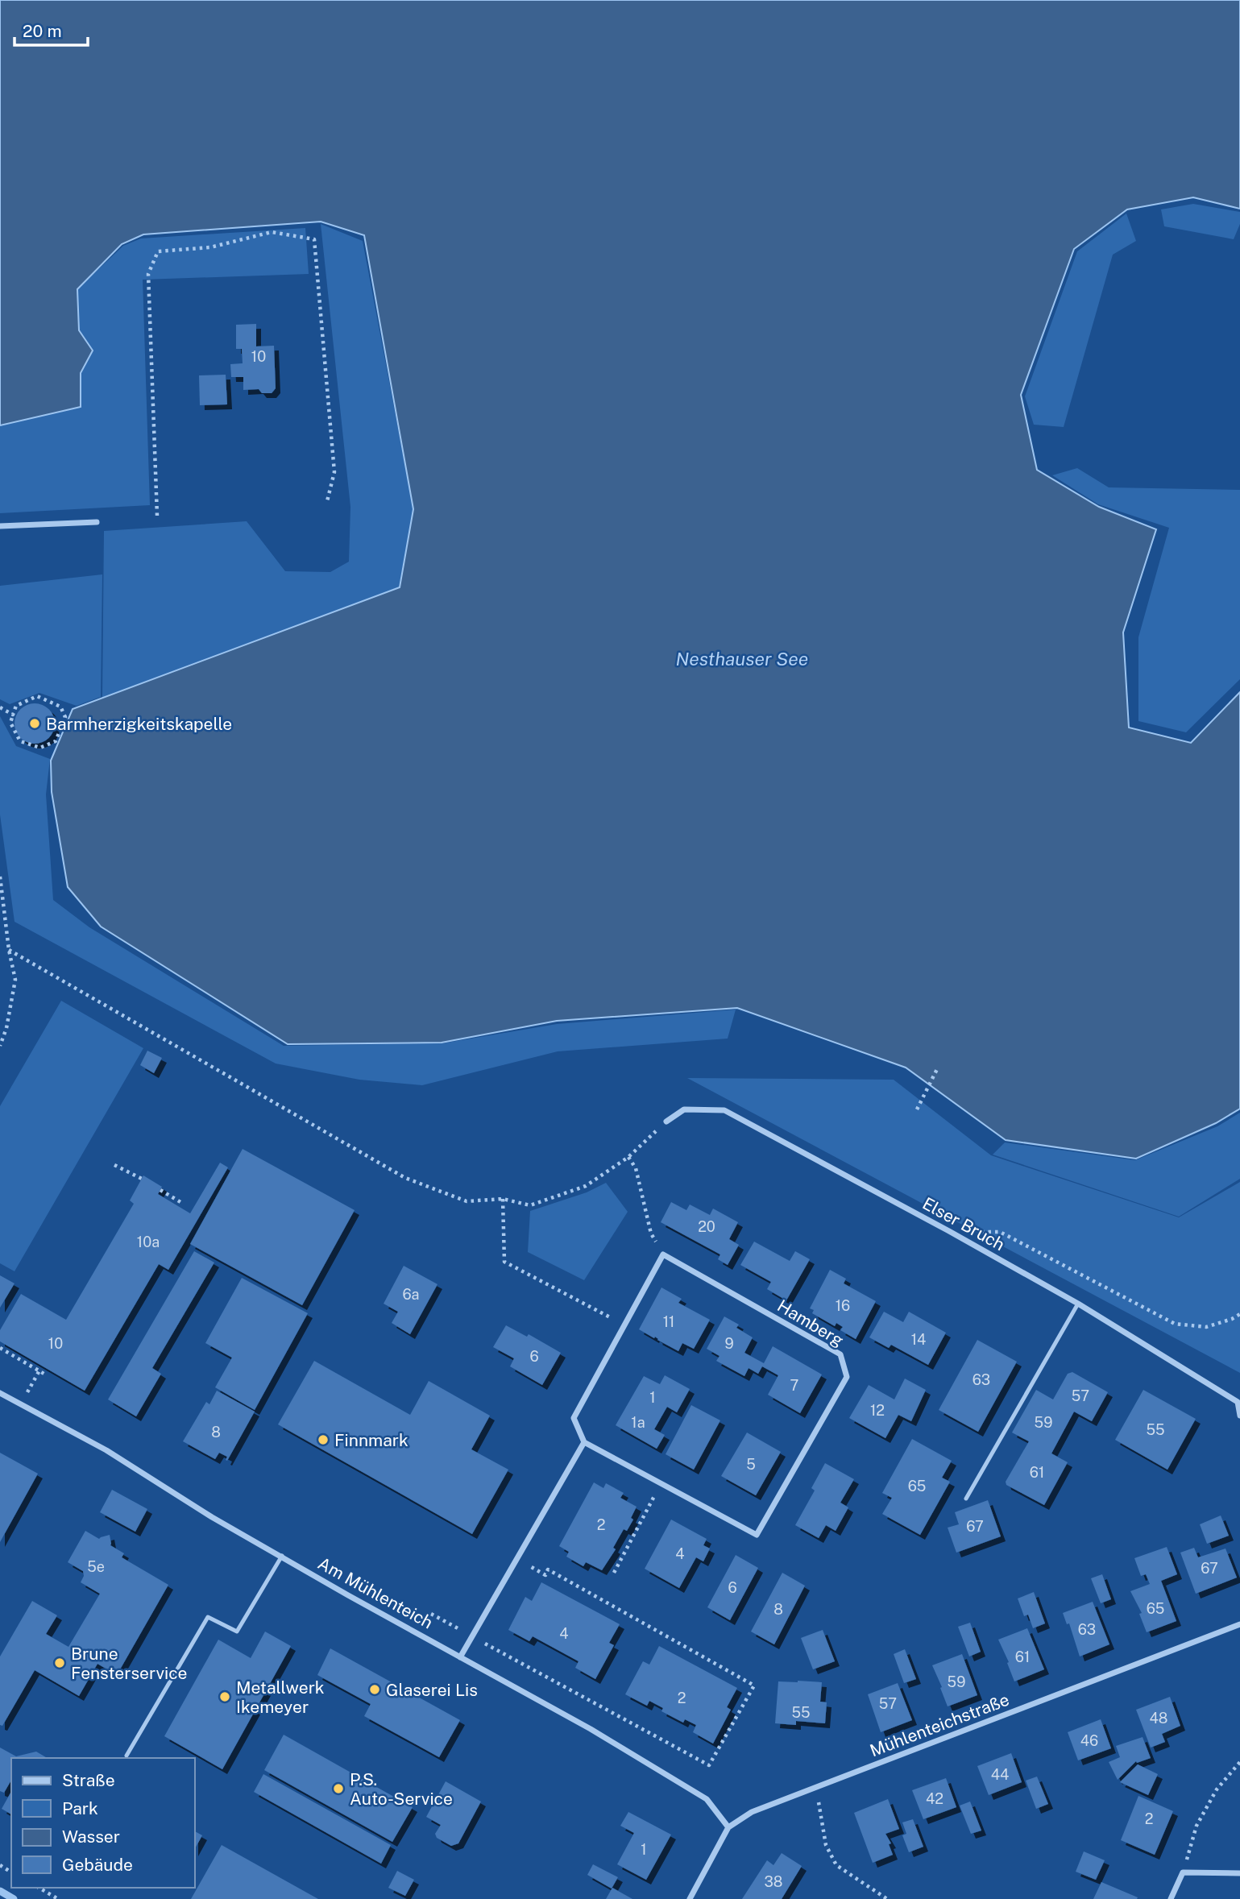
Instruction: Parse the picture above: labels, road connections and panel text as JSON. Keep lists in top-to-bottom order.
{
  "streets": {
    "street": [
      "Elser Bruch",
      "Hamberg",
      "Am Mühlenteich",
      "Mühlenteichstraße"
    ]
  },
  "crossings": [
    ["Am Mühlenteich", "Mühlenteichstraße"]
  ],
  "water": ["Nesthauser See"],
  "places": [
    "Barmherzigkeitskapelle",
    "Finnmark",
    "Brune Fensterservice",
    "Glaserei Lis",
    "Metallwerk Ikemeyer",
    "P.S. Auto-Service"
  ],
  "house_numbers": [
    "10",
    "20",
    "10a",
    "6a",
    "16",
    "11",
    "14",
    "10",
    "9",
    "6",
    "63",
    "7",
    "57",
    "1",
    "12",
    "1a",
    "59",
    "55",
    "8",
    "5",
    "61",
    "65",
    "2",
    "67",
    "4",
    "5e",
    "67",
    "6",
    "65",
    "8",
    "63",
    "4",
    "61",
    "59",
    "2",
    "57",
    "55",
    "48",
    "46",
    "44",
    "42",
    "2",
    "1",
    "38"
  ],
  "legend": [
    "Straße",
    "Park",
    "Wasser",
    "Gebäude"
  ],
  "scale_bar": "20 m"
}
